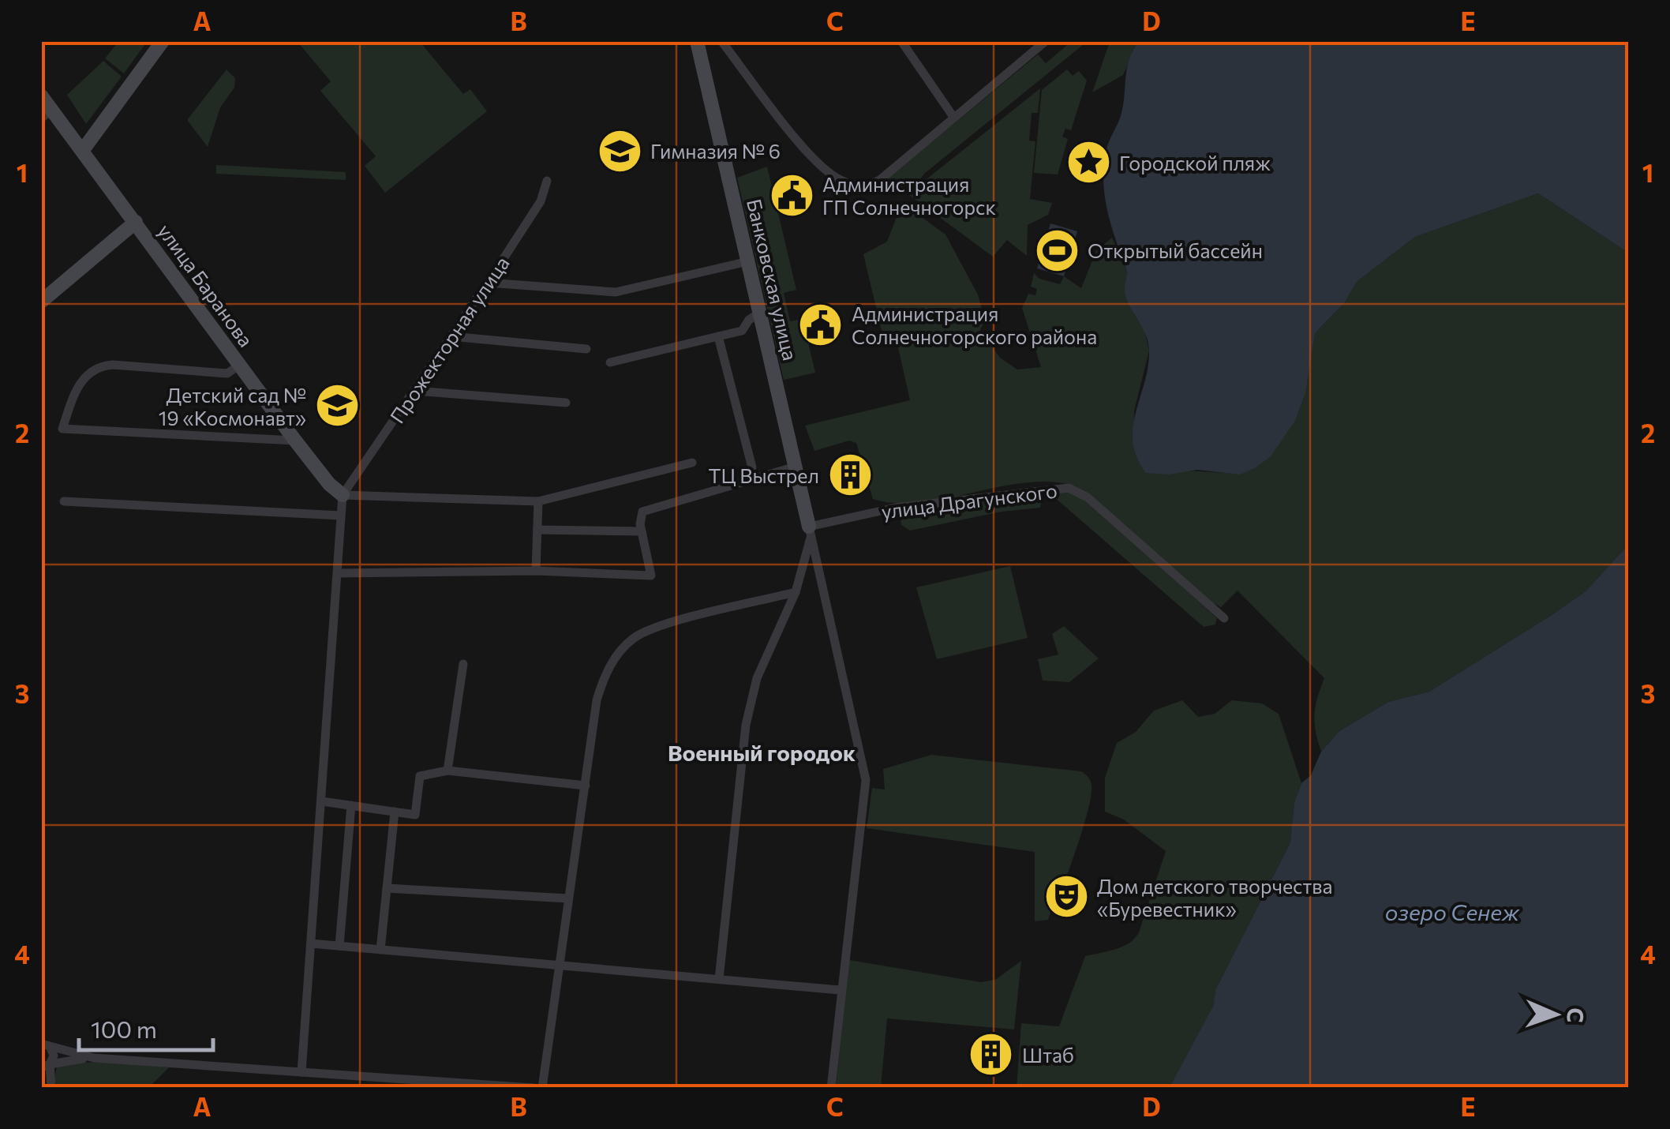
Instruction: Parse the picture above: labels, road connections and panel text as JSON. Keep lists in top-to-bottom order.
{
  "streets": {
    "street": [
      "Банковская улица",
      "улица Баранова",
      "Прожекторная улица",
      "улица Драгунского"
    ]
  },
  "crossings": [
    ["Банковская улица", "улица Драгунского"],
    ["улица Баранова", "Прожекторная улица"]
  ],
  "districts": ["Военный городок"],
  "water": ["озеро Сенеж"],
  "places": {
    "school or university": ["Гимназия № 6", "Детский сад № 19 «Космонавт»"],
    "place": ["Городской пляж"],
    "public building": ["Администрация ГП Солнечногорск", "Администрация Солнечногорского района"],
    "sports": ["Открытый бассейн"],
    "building": ["ТЦ Выстрел", "Штаб"],
    "theatre": ["Дом детского творчества «Буревестник»"]
  },
  "scale_bar": "100 m",
  "north": "right",
  "grid": {
    "columns": [
      "A",
      "B",
      "C",
      "D",
      "E"
    ],
    "rows": [
      "1",
      "2",
      "3",
      "4"
    ]
  }
}
